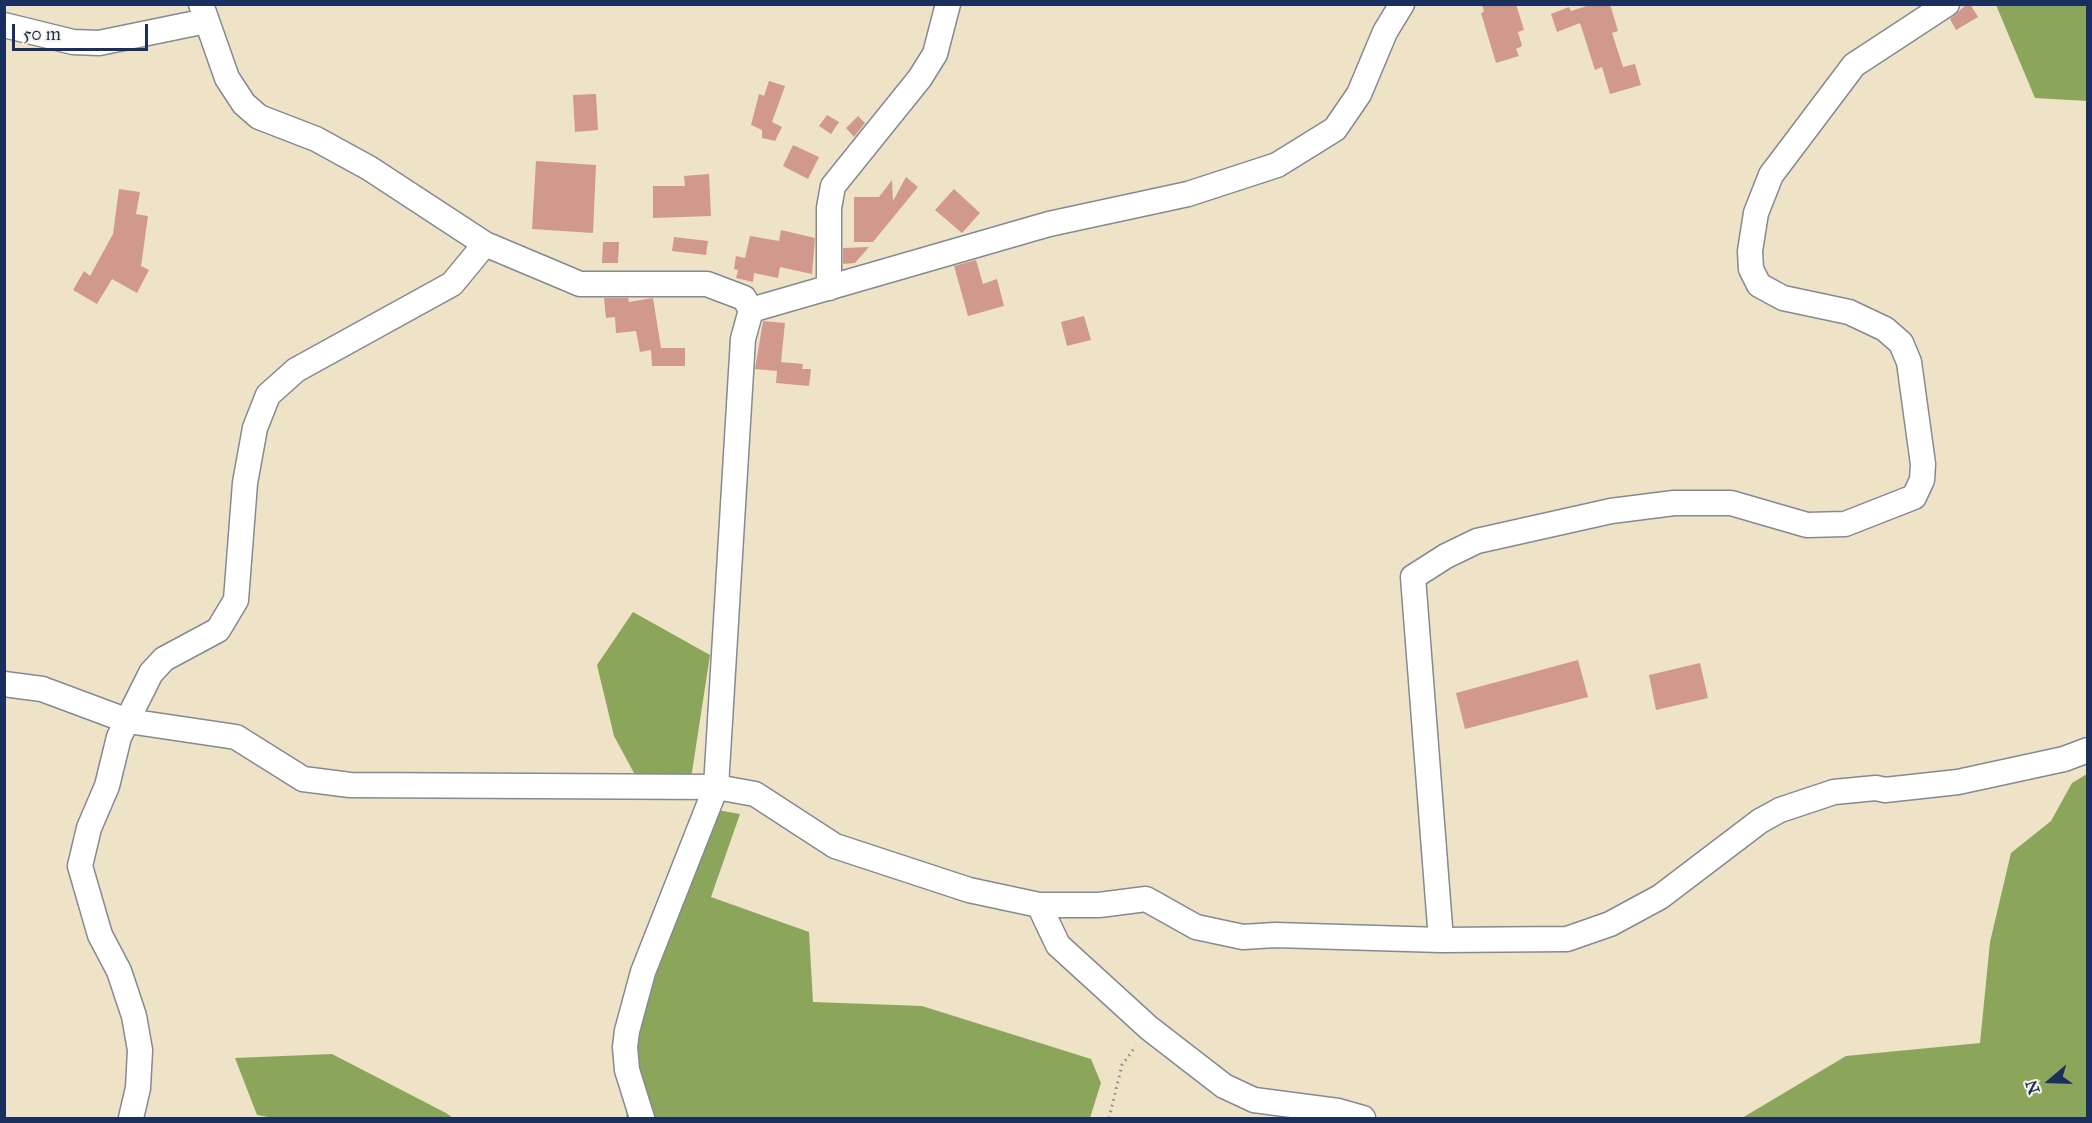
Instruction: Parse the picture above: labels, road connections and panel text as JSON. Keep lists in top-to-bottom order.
{
  "scale_bar": "50 m",
  "north": "left"
}
